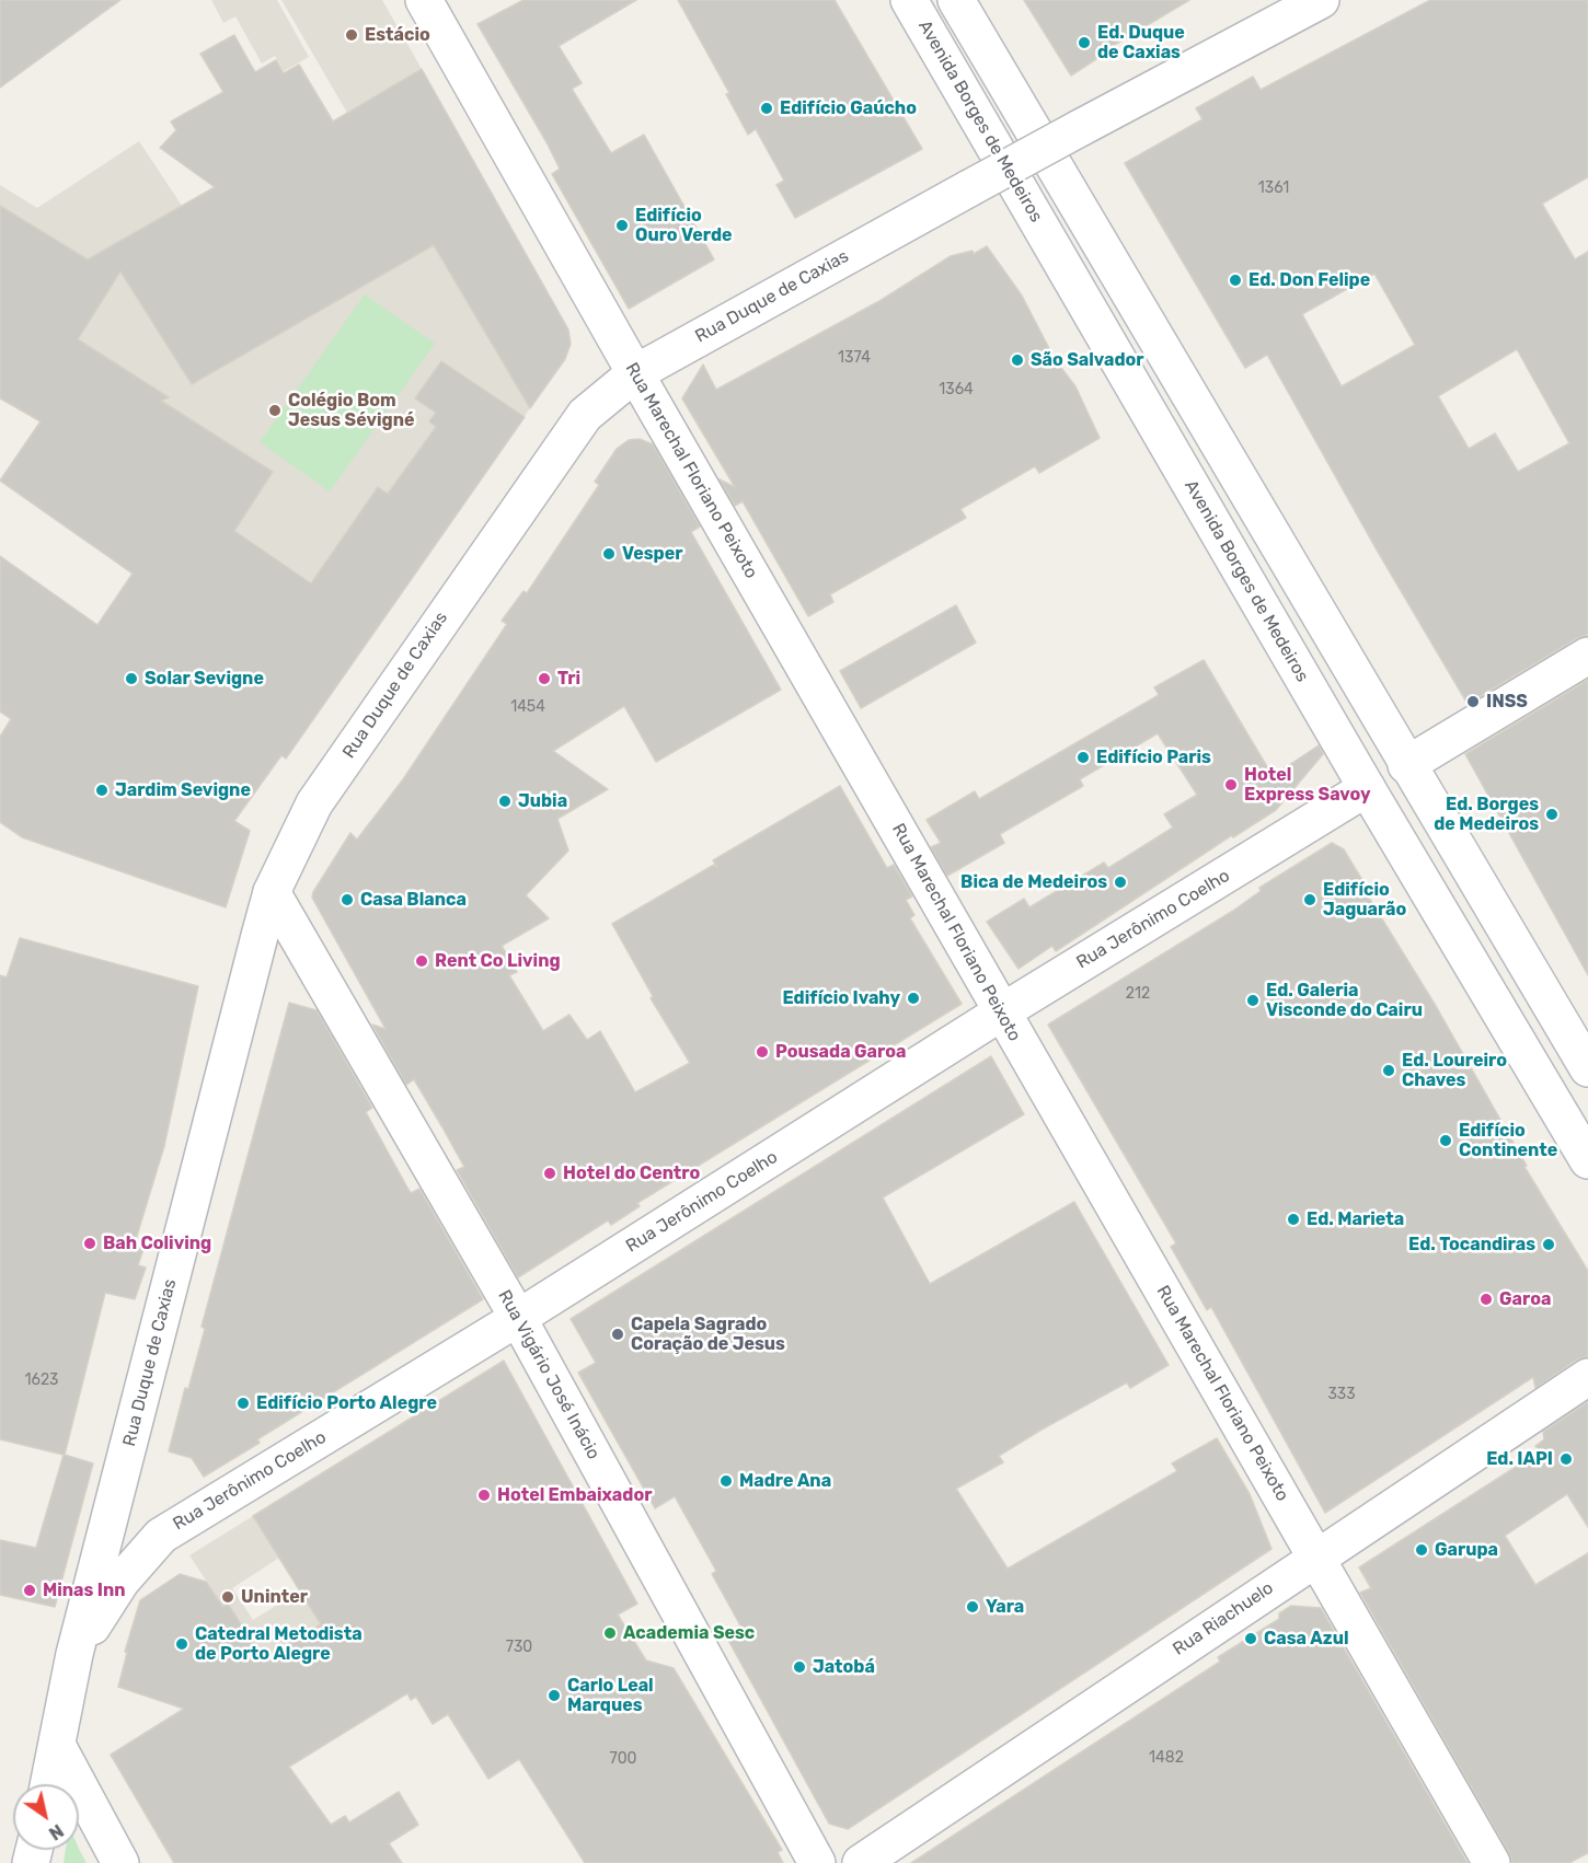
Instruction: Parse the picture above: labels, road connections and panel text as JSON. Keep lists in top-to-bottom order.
{
  "streets": {
    "street": [
      "Avenida Borges de Medeiros",
      "Rua Duque de Caxias",
      "Rua Marechal Floriano Peixoto",
      "Rua Jerônimo Coelho",
      "Rua Vigário José Inácio",
      "Rua Riachuelo"
    ]
  },
  "crossings": [
    ["Avenida Borges de Medeiros", "Rua Jerônimo Coelho"],
    ["Rua Duque de Caxias", "Rua Marechal Floriano Peixoto"],
    ["Rua Duque de Caxias", "Rua Jerônimo Coelho"],
    ["Rua Duque de Caxias", "Rua Vigário José Inácio"],
    ["Rua Marechal Floriano Peixoto", "Rua Jerônimo Coelho"],
    ["Rua Marechal Floriano Peixoto", "Rua Riachuelo"],
    ["Rua Jerônimo Coelho", "Rua Vigário José Inácio"]
  ],
  "places": [
    "Estácio",
    "Ed. Duque de Caxias",
    "Edifício Gaúcho",
    "Edifício Ouro Verde",
    "Ed. Don Felipe",
    "São Salvador",
    "Colégio Bom Jesus Sévigné",
    "Vesper",
    "Solar Sevigne",
    "Tri",
    "INSS",
    "Edifício Paris",
    "Hotel Express Savoy",
    "Jardim Sevigne",
    "Jubia",
    "Ed. Borges de Medeiros",
    "Bica de Medeiros",
    "Casa Blanca",
    "Edifício Jaguarão",
    "Rent Co Living",
    "Edifício Ivahy",
    "Ed. Galeria Visconde do Cairu",
    "Pousada Garoa",
    "Ed. Loureiro Chaves",
    "Edifício Continente",
    "Hotel do Centro",
    "Ed. Marieta",
    "Bah Coliving",
    "Ed. Tocandiras",
    "Garoa",
    "Capela Sagrado Coração de Jesus",
    "Edifício Porto Alegre",
    "Ed. IAPI",
    "Madre Ana",
    "Hotel Embaixador",
    "Garupa",
    "Minas Inn",
    "Uninter",
    "Yara",
    "Academia Sesc",
    "Casa Azul",
    "Catedral Metodista de Porto Alegre",
    "Jatobá",
    "Carlo Leal Marques"
  ],
  "house_numbers": [
    "1361",
    "1374",
    "1364",
    "1454",
    "212",
    "1623",
    "333",
    "730",
    "1482",
    "700"
  ],
  "north": "bottom right"
}
